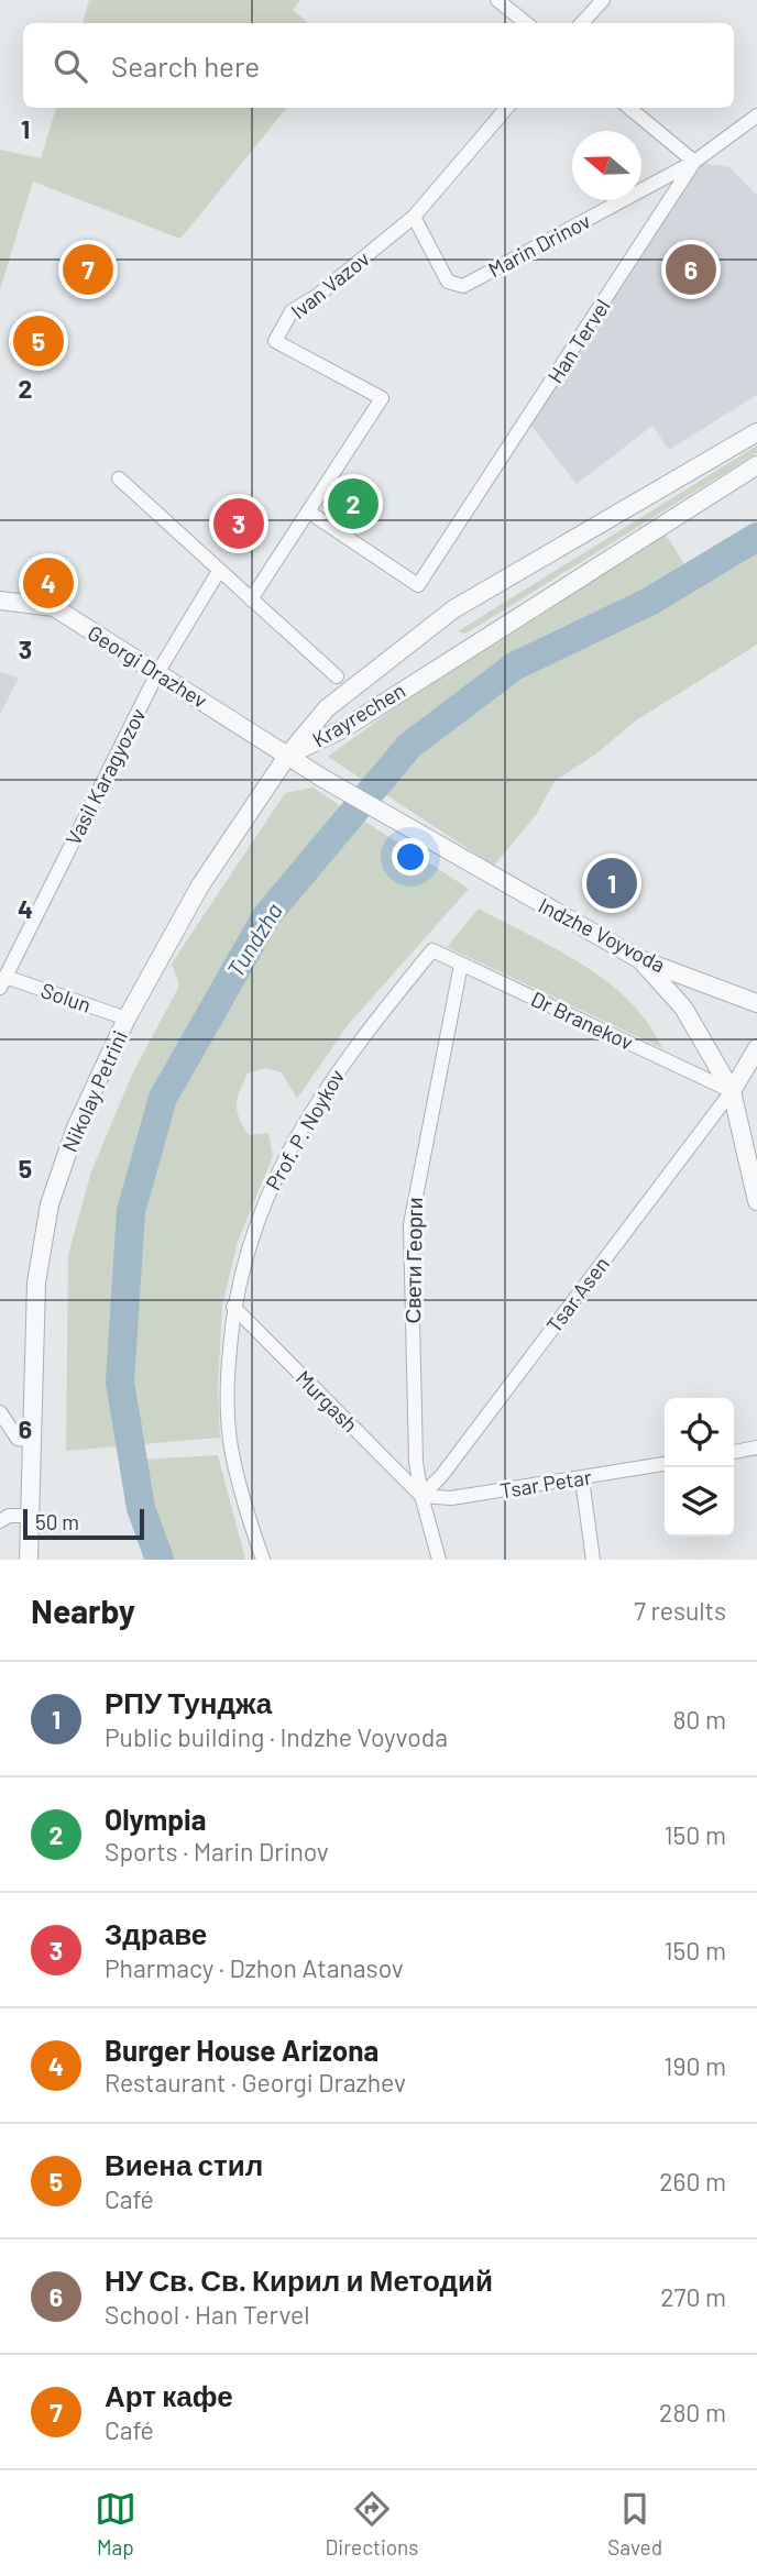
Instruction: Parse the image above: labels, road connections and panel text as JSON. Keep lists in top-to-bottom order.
{
  "streets": {
    "street": [
      "Marin Drinov",
      "Ivan Vazov",
      "Han Tervel",
      "Georgi Drazhev",
      "Krayrechen",
      "Vasil Karagyozov",
      "Indzhe Voyvoda",
      "Solun",
      "Dr Branekov",
      "Nikolay Petrini",
      "Prof. P. Noykov",
      "Свети Георги",
      "Tsar Asen",
      "Murgash",
      "Tsar Petar"
    ]
  },
  "crossings": [
    ["Marin Drinov", "Ivan Vazov"],
    ["Marin Drinov", "Han Tervel"],
    ["Ivan Vazov", "Han Tervel"],
    ["Georgi Drazhev", "Krayrechen"],
    ["Georgi Drazhev", "Vasil Karagyozov"],
    ["Georgi Drazhev", "Indzhe Voyvoda"],
    ["Georgi Drazhev", "Nikolay Petrini"],
    ["Krayrechen", "Nikolay Petrini"],
    ["Vasil Karagyozov", "Solun"],
    ["Solun", "Nikolay Petrini"],
    ["Dr Branekov", "Prof. P. Noykov"],
    ["Dr Branekov", "Свети Георги"],
    ["Dr Branekov", "Tsar Asen"],
    ["Prof. P. Noykov", "Murgash"],
    ["Свети Георги", "Tsar Asen"],
    ["Свети Георги", "Murgash"],
    ["Свети Георги", "Tsar Petar"],
    ["Tsar Asen", "Murgash"],
    ["Tsar Asen", "Tsar Petar"],
    ["Murgash", "Tsar Petar"]
  ],
  "water": ["Tundzha"],
  "scale_bar": "50 m",
  "north": "left",
  "page": {
    "search": "Search here",
    "pins": [
      "6",
      "7",
      "5",
      "2",
      "3",
      "4",
      "1"
    ],
    "scale": "50 m",
    "heading": ["Nearby", "7 results"],
    "list": [
      {
        "mark": "1",
        "name": "РПУ Тунджа",
        "note": "Public building · Indzhe Voyvoda",
        "value": "80 m"
      },
      {
        "mark": "2",
        "name": "Olympia",
        "note": "Sports · Marin Drinov",
        "value": "150 m"
      },
      {
        "mark": "3",
        "name": "Здраве",
        "note": "Pharmacy · Dzhon Atanasov",
        "value": "150 m"
      },
      {
        "mark": "4",
        "name": "Burger House Arizona",
        "note": "Restaurant · Georgi Drazhev",
        "value": "190 m"
      },
      {
        "mark": "5",
        "name": "Виена стил",
        "note": "Café",
        "value": "260 m"
      },
      {
        "mark": "6",
        "name": "НУ Св. Св. Кирил и Методий",
        "note": "School · Han Tervel",
        "value": "270 m"
      },
      {
        "mark": "7",
        "name": "Арт кафе",
        "note": "Café",
        "value": "280 m"
      }
    ],
    "nav": ["Map", "Directions", "Saved"]
  },
  "grid": {
    "rows": [
      "1",
      "2",
      "3",
      "4",
      "5",
      "6"
    ]
  }
}
